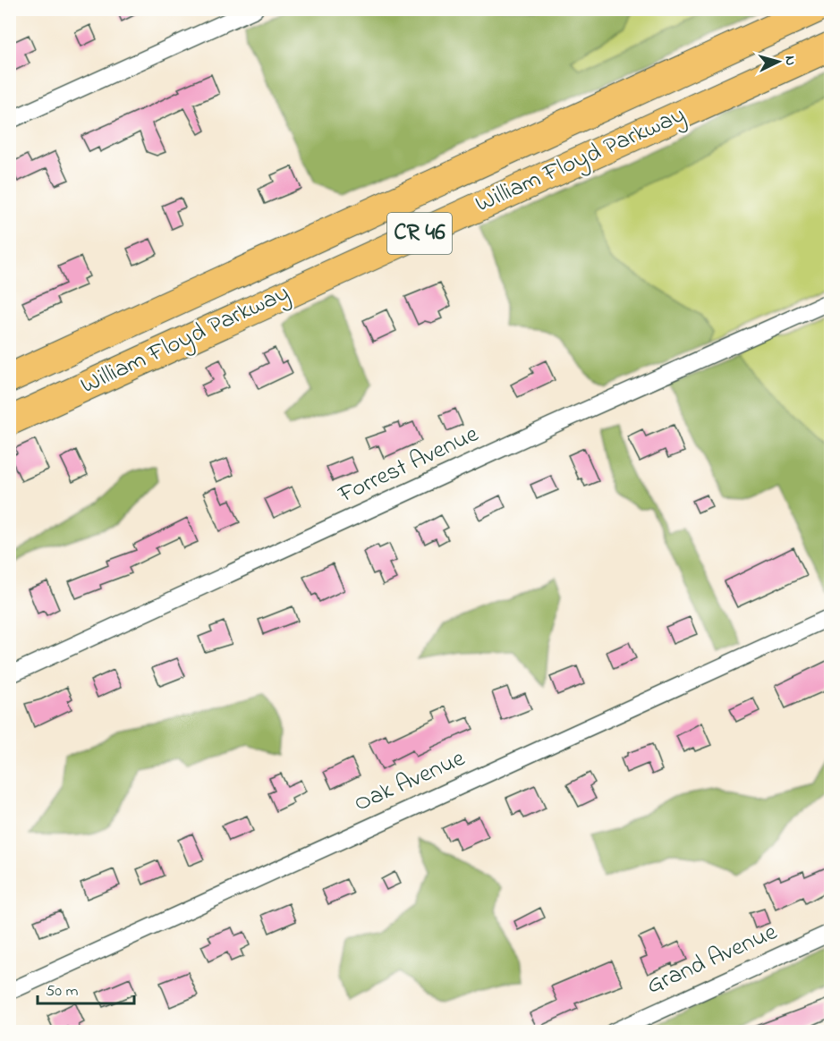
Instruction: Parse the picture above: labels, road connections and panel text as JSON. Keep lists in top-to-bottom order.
{
  "streets": {
    "highway": ["William Floyd Parkway", "CR 46"],
    "street": ["Forrest Avenue", "Oak Avenue", "Grand Avenue"]
  },
  "scale_bar": "50 m",
  "north": "right"
}
